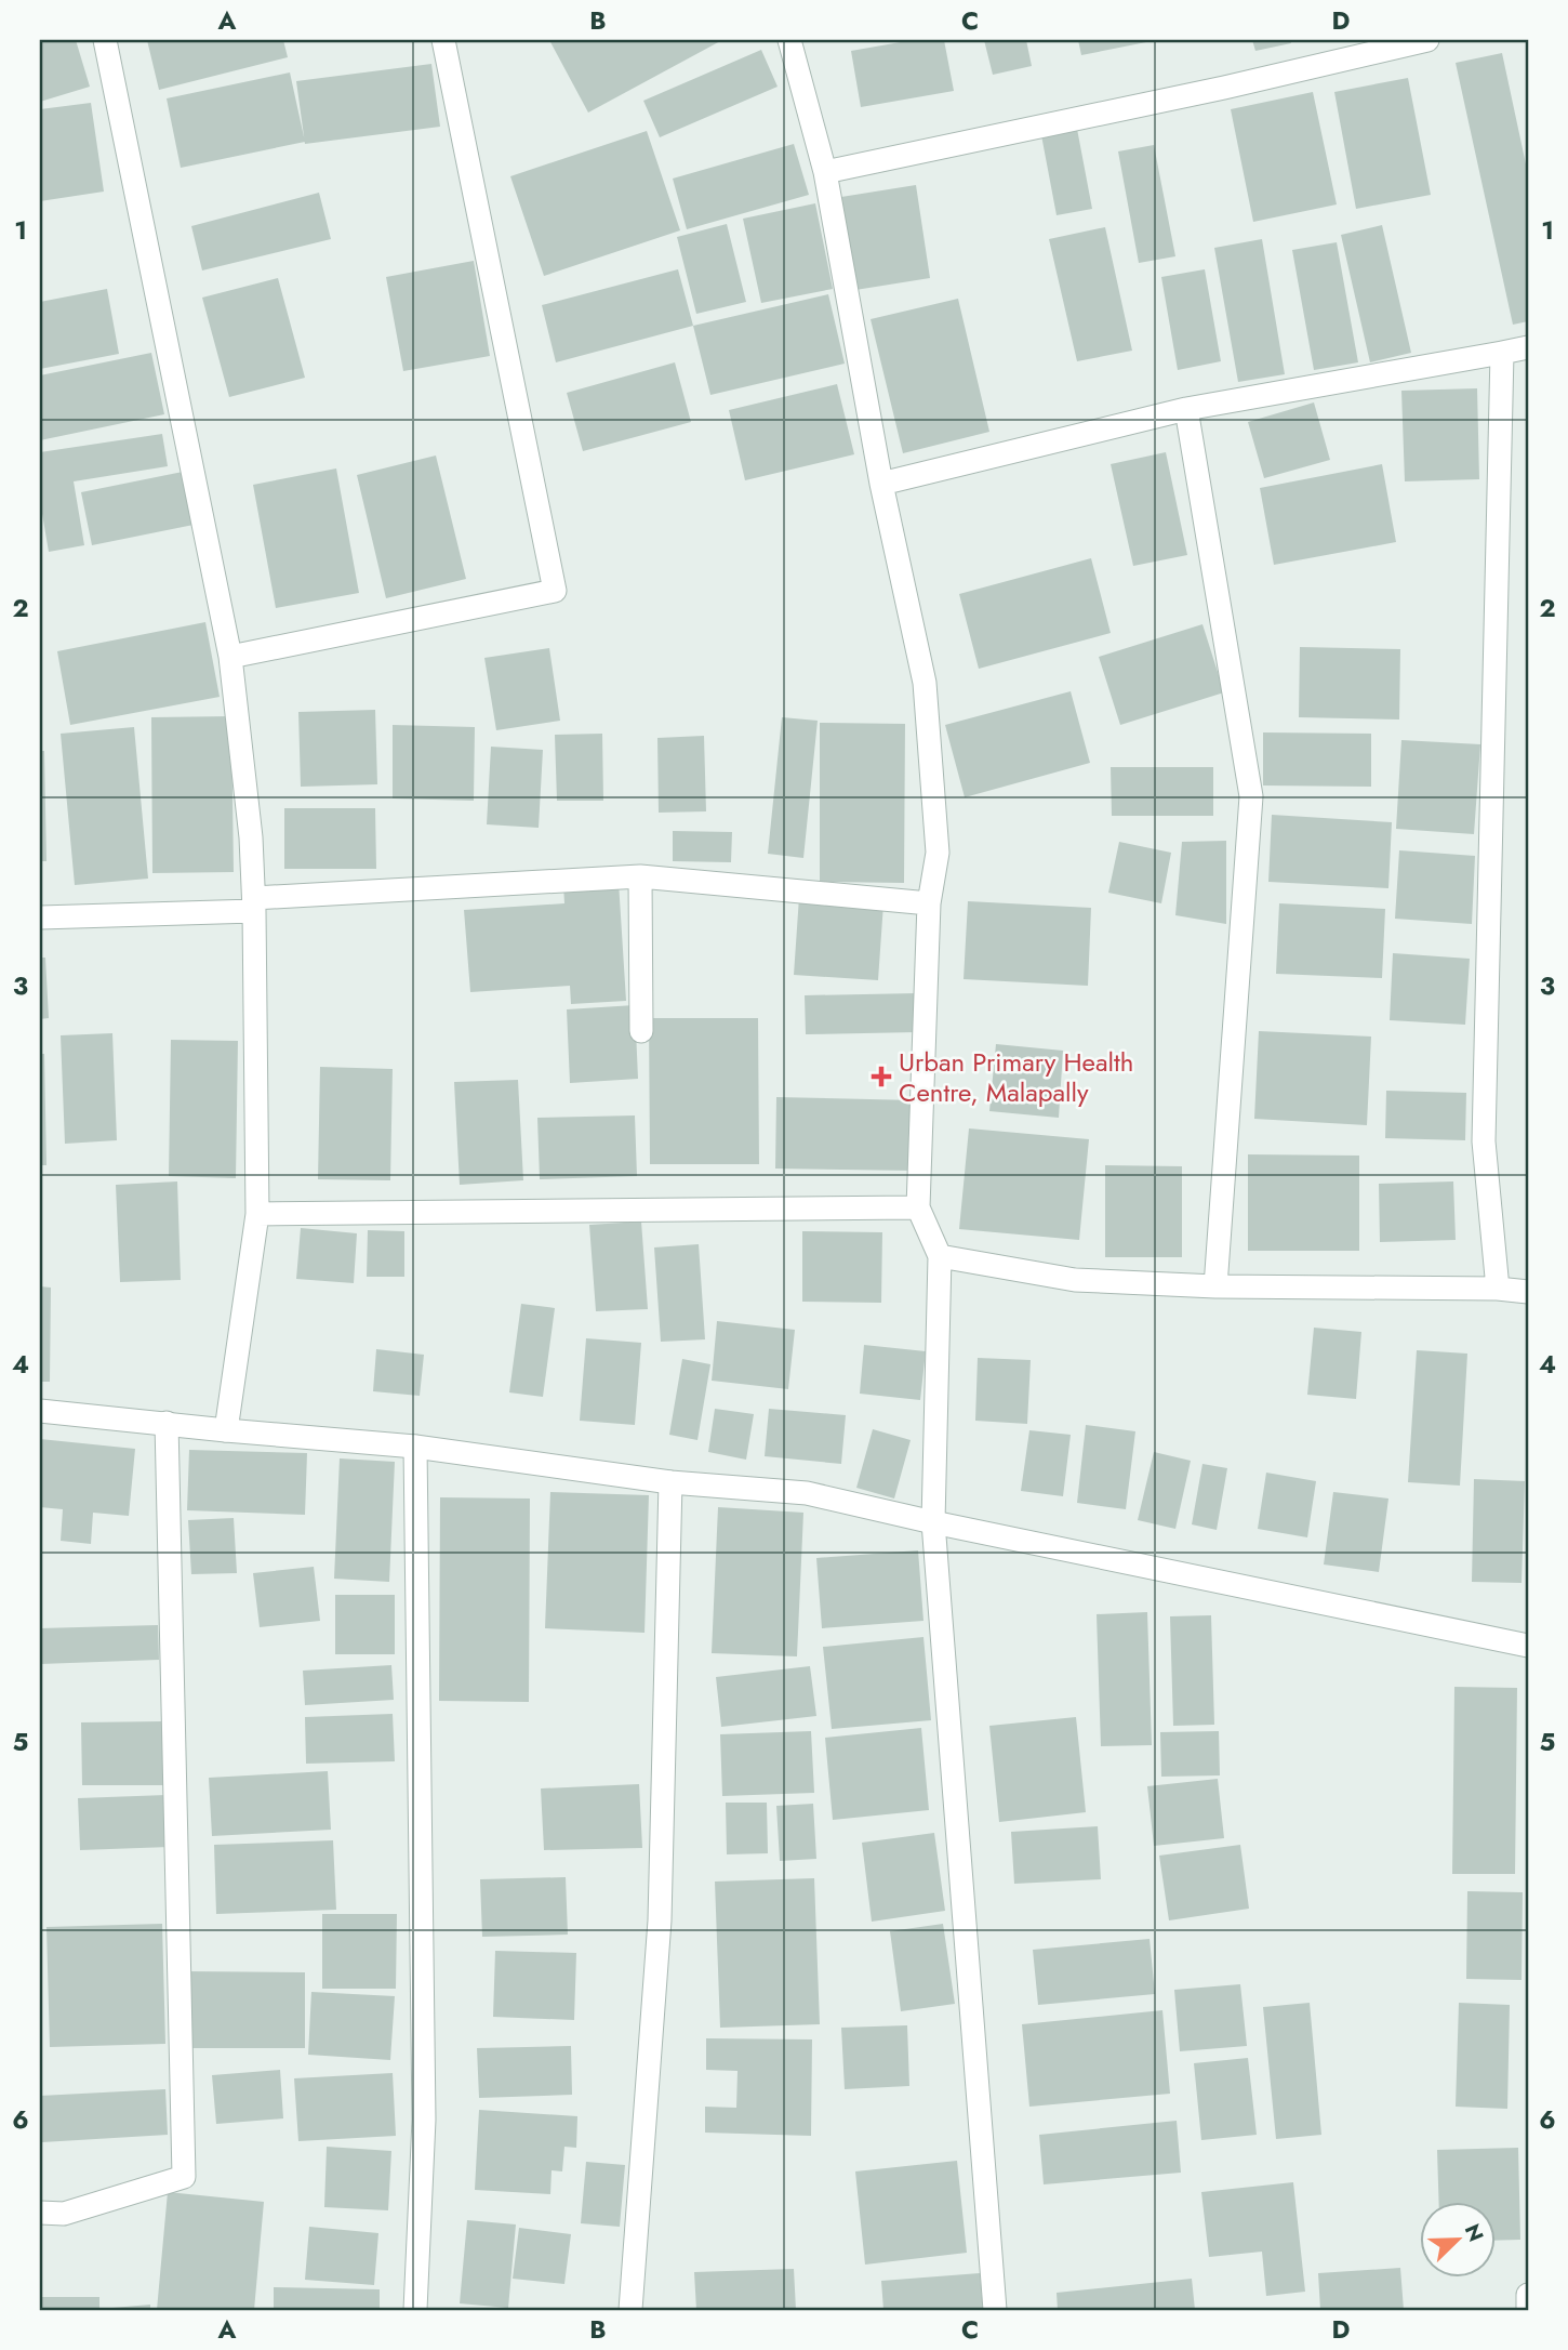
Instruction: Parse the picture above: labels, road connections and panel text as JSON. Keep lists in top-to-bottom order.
{
  "places": {
    "health": ["Urban Primary Health Centre, Malapally"]
  },
  "north": "top right",
  "grid": {
    "columns": [
      "A",
      "B",
      "C",
      "D"
    ],
    "rows": [
      "1",
      "2",
      "3",
      "4",
      "5",
      "6"
    ]
  }
}
